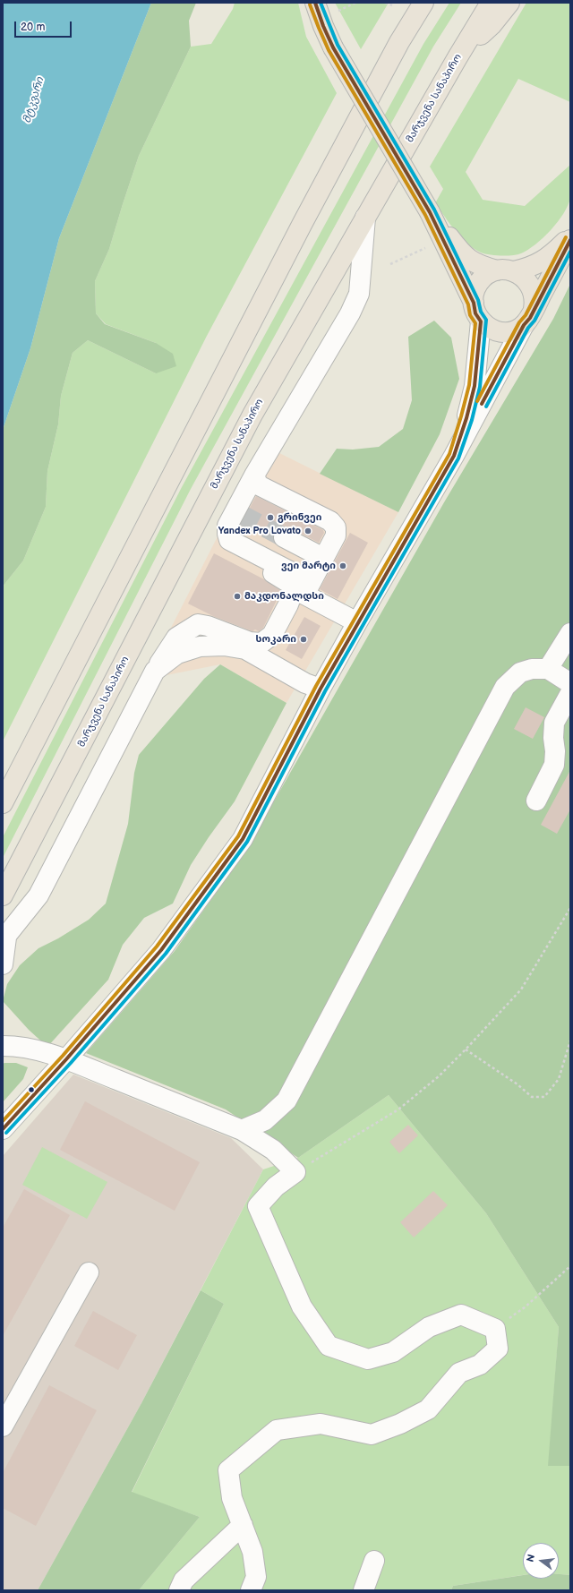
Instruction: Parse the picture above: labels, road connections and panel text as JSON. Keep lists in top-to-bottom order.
{
  "streets": {
    "highway": ["მარჯვენა სანაპირო"]
  },
  "water": ["მტკვარი"],
  "places": [
    "გრინვეი",
    "Yandex Pro Lovato",
    "ვეი მარტი",
    "მაკდონალდსი",
    "სოკარი"
  ],
  "scale_bar": "20 m",
  "north": "left"
}
